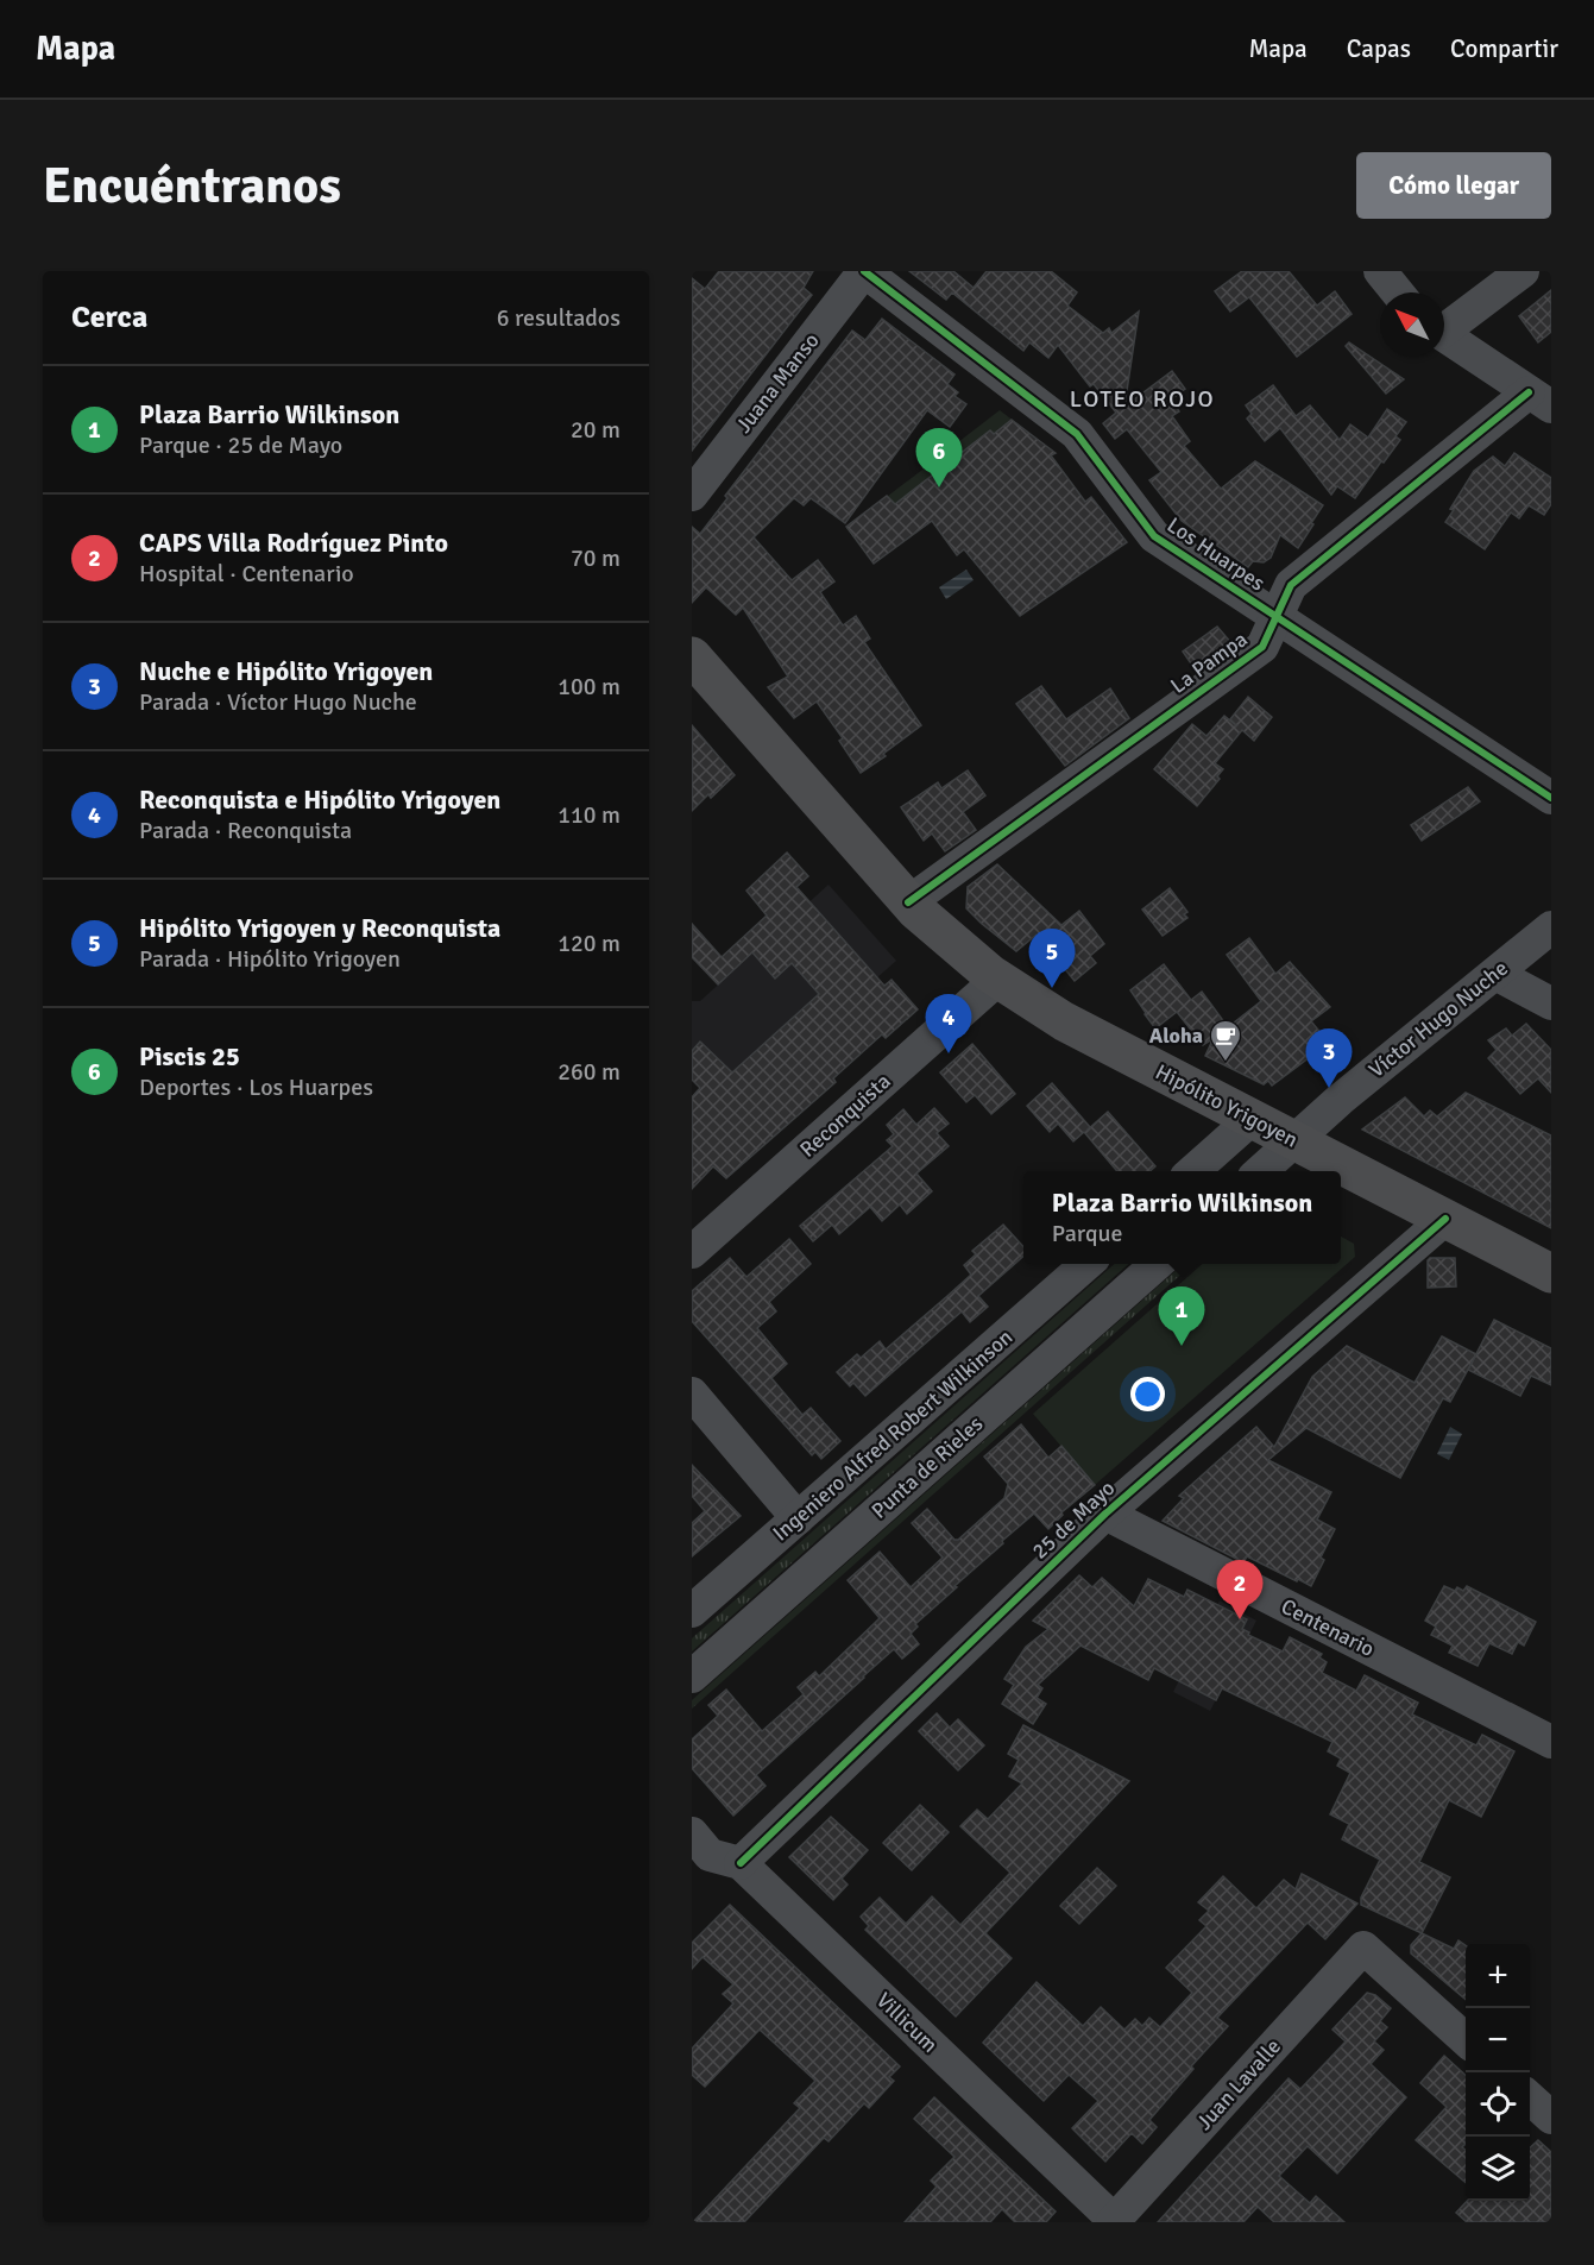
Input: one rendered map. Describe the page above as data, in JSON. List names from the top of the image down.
{
  "streets": {
    "main road": ["Hipólito Yrigoyen"],
    "street": [
      "Juana Manso",
      "Los Huarpes",
      "La Pampa",
      "Víctor Hugo Nuche",
      "Reconquista",
      "Ingeniero Alfred Robert Wilkinson",
      "Punta de Rieles",
      "25 de Mayo",
      "Centenario",
      "Villicum",
      "Juan Lavalle"
    ]
  },
  "crossings": [
    ["Juana Manso", "Los Huarpes"],
    ["Los Huarpes", "La Pampa"],
    ["La Pampa", "Hipólito Yrigoyen"],
    ["Víctor Hugo Nuche", "Hipólito Yrigoyen"],
    ["Hipólito Yrigoyen", "Reconquista"],
    ["Hipólito Yrigoyen", "25 de Mayo"],
    ["25 de Mayo", "Centenario"],
    ["25 de Mayo", "Villicum"],
    ["Villicum", "Juan Lavalle"]
  ],
  "districts": ["LOTEO ROJO"],
  "places": {
    "cafe": ["Aloha"]
  },
  "north": "top left",
  "page": {
    "header": "Mapa",
    "nav": ["Mapa", "Capas", "Compartir"],
    "buttons": "Cómo llegar",
    "title": "Encuéntranos",
    "heading": ["Cerca", "6 resultados"],
    "list": [
      {
        "mark": "1",
        "name": "Plaza Barrio Wilkinson",
        "note": "Parque · 25 de Mayo",
        "value": "20 m"
      },
      {
        "mark": "2",
        "name": "CAPS Villa Rodríguez Pinto",
        "note": "Hospital · Centenario",
        "value": "70 m"
      },
      {
        "mark": "3",
        "name": "Nuche e Hipólito Yrigoyen",
        "note": "Parada · Víctor Hugo Nuche",
        "value": "100 m"
      },
      {
        "mark": "4",
        "name": "Reconquista e Hipólito Yrigoyen",
        "note": "Parada · Reconquista",
        "value": "110 m"
      },
      {
        "mark": "5",
        "name": "Hipólito Yrigoyen y Reconquista",
        "note": "Parada · Hipólito Yrigoyen",
        "value": "120 m"
      },
      {
        "mark": "6",
        "name": "Piscis 25",
        "note": "Deportes · Los Huarpes",
        "value": "260 m"
      }
    ],
    "pins": [
      "6",
      "5",
      "4",
      "3",
      "1",
      "2"
    ],
    "popup": ["Plaza Barrio Wilkinson", "Parque"],
    "map_buttons": ["+", "−"]
  }
}
